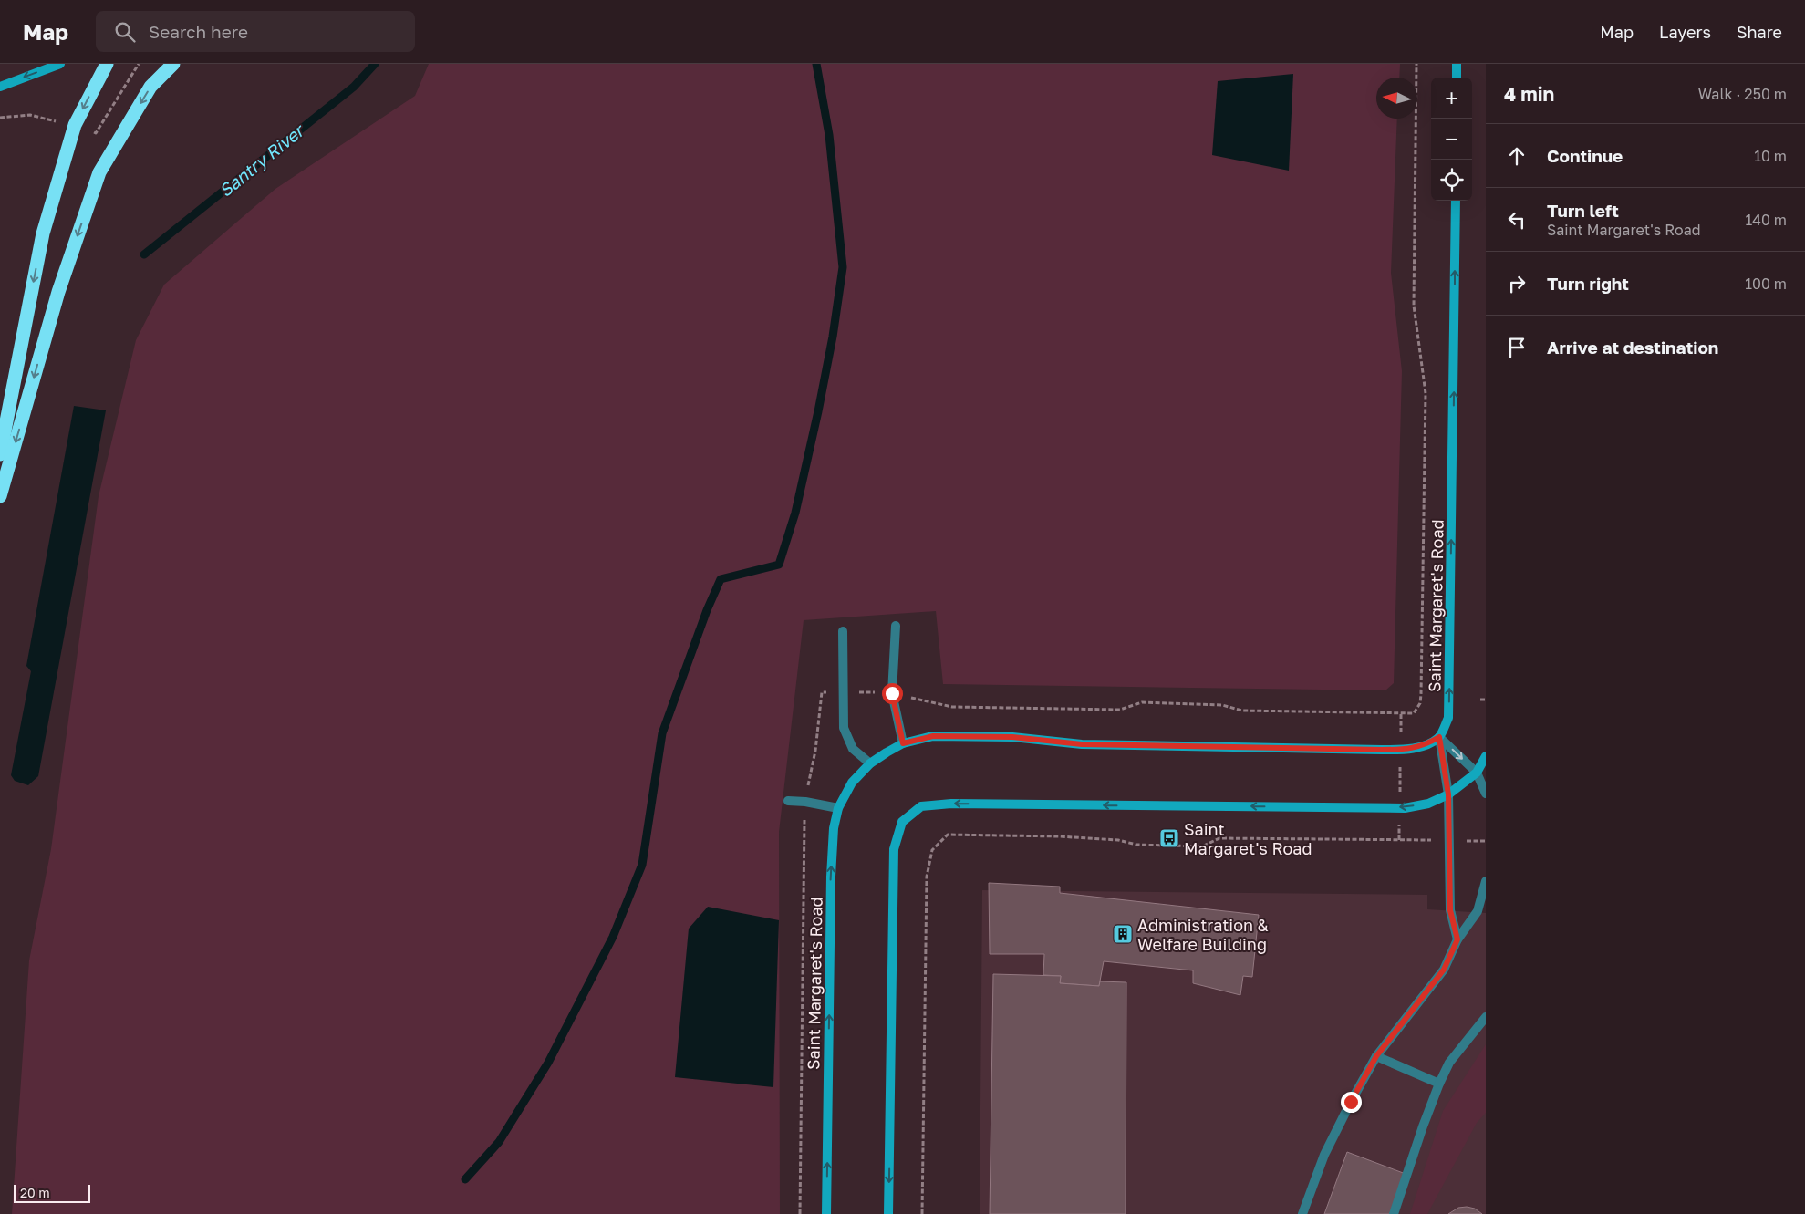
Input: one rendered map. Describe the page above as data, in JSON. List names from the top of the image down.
{
  "streets": {
    "main road": ["Saint Margaret's Road"]
  },
  "one_way": ["Saint Margaret's Road"],
  "water": ["Santry River"],
  "places": {
    "bus stop": ["Saint Margaret's Road"],
    "building": ["Administration & Welfare Building"]
  },
  "scale_bar": "20 m",
  "north": "left",
  "page": {
    "header": "Map",
    "search": "Search here",
    "nav": ["Map", "Layers", "Share"],
    "heading": ["4 min", "Walk · 250 m"],
    "map_buttons": ["+", "−"],
    "list": [
      ["Continue", "10 m"],
      ["Turn left", "Saint Margaret's Road", "140 m"],
      ["Turn right", "100 m"],
      "Arrive at destination"
    ],
    "scale": "20 m"
  }
}
